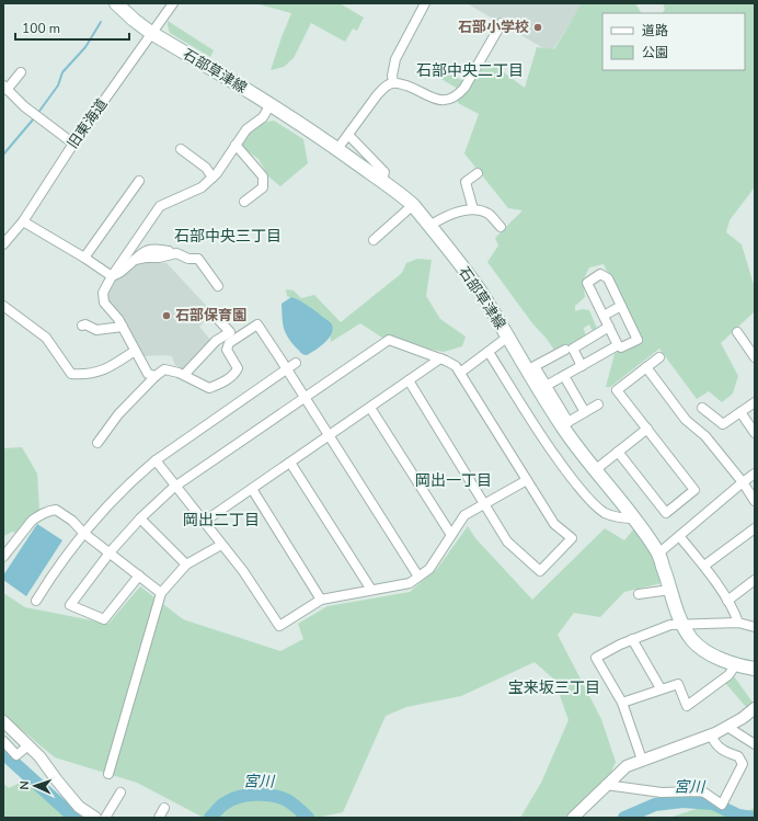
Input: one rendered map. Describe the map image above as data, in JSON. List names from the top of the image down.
{
  "streets": {
    "main road": ["石部草津線"],
    "street": ["旧東海道"]
  },
  "crossings": [
    ["石部草津線", "旧東海道"]
  ],
  "districts": [
    "石部中央二丁目",
    "石部中央三丁目",
    "岡出一丁目",
    "岡出二丁目",
    "宝来坂三丁目"
  ],
  "water": ["宮川"],
  "places": ["石部小学校", "石部保育園"],
  "legend": ["道路", "公園"],
  "scale_bar": "100 m",
  "north": "left"
}
